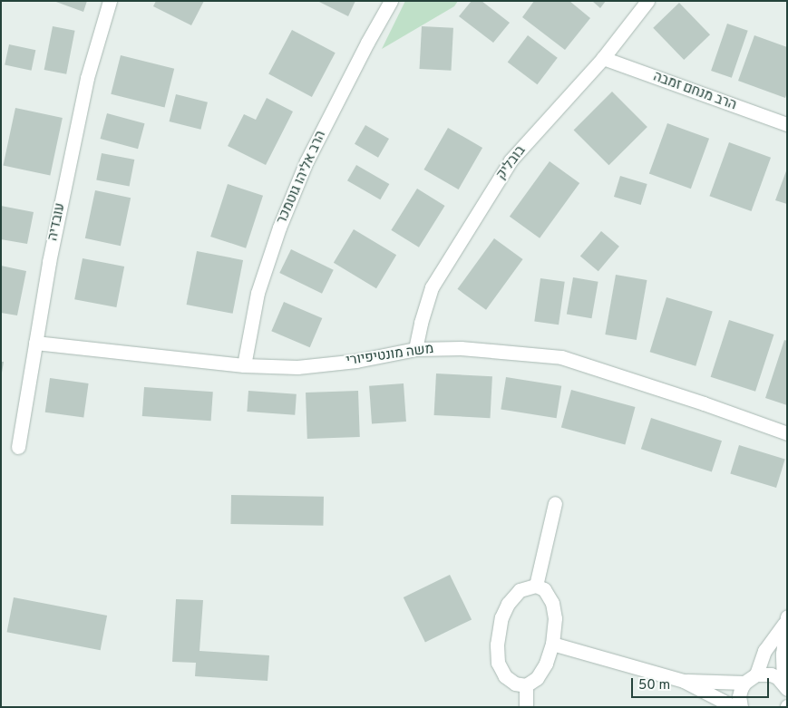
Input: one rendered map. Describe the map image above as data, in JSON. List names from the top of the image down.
{
  "streets": {
    "street": [
      "הרב מנחם זמבה",
      "בובליק",
      "הרב אליהו גוטמכר",
      "עובדיה",
      "משה מונטיפיורי"
    ]
  },
  "crossings": [
    ["הרב מנחם זמבה", "בובליק"],
    ["בובליק", "משה מונטיפיורי"],
    ["הרב אליהו גוטמכר", "משה מונטיפיורי"],
    ["עובדיה", "משה מונטיפיורי"]
  ],
  "scale_bar": "50 m"
}
